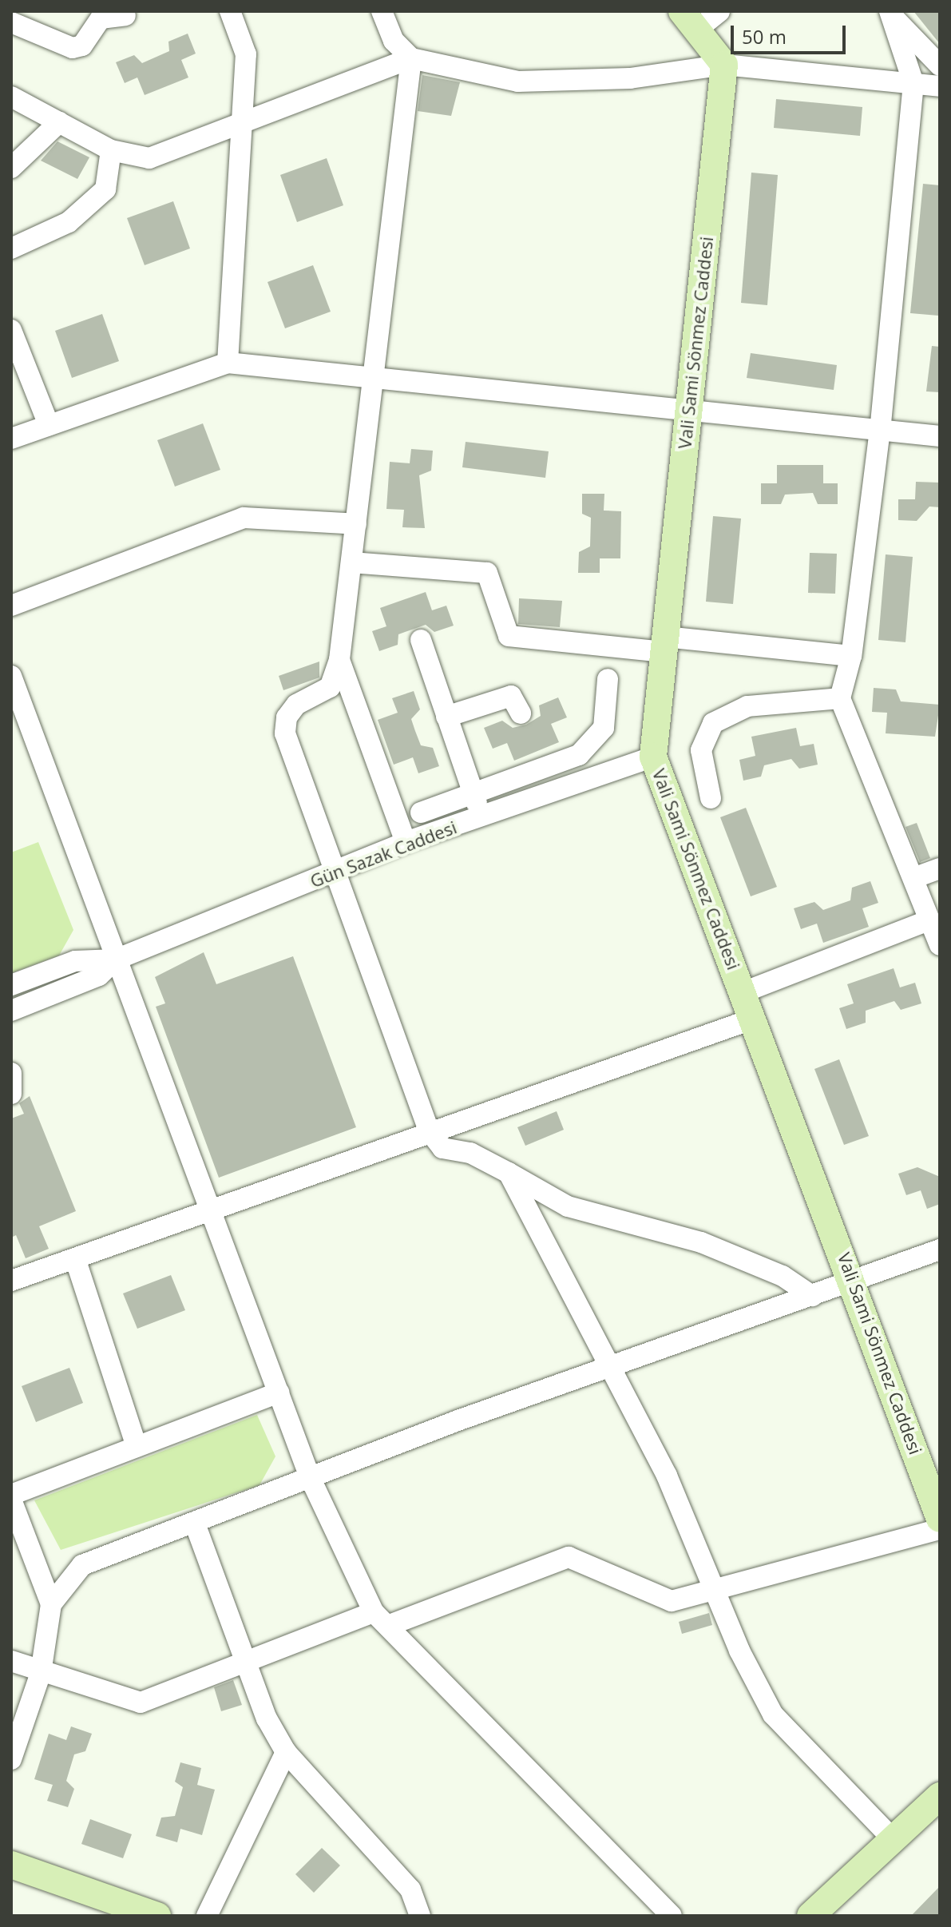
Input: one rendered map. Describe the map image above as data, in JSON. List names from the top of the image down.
{
  "streets": {
    "main road": ["Vali Sami Sönmez Caddesi"],
    "street": ["Gün Sazak Caddesi"]
  },
  "crossings": [
    ["Vali Sami Sönmez Caddesi", "Gün Sazak Caddesi"]
  ],
  "scale_bar": "50 m"
}
